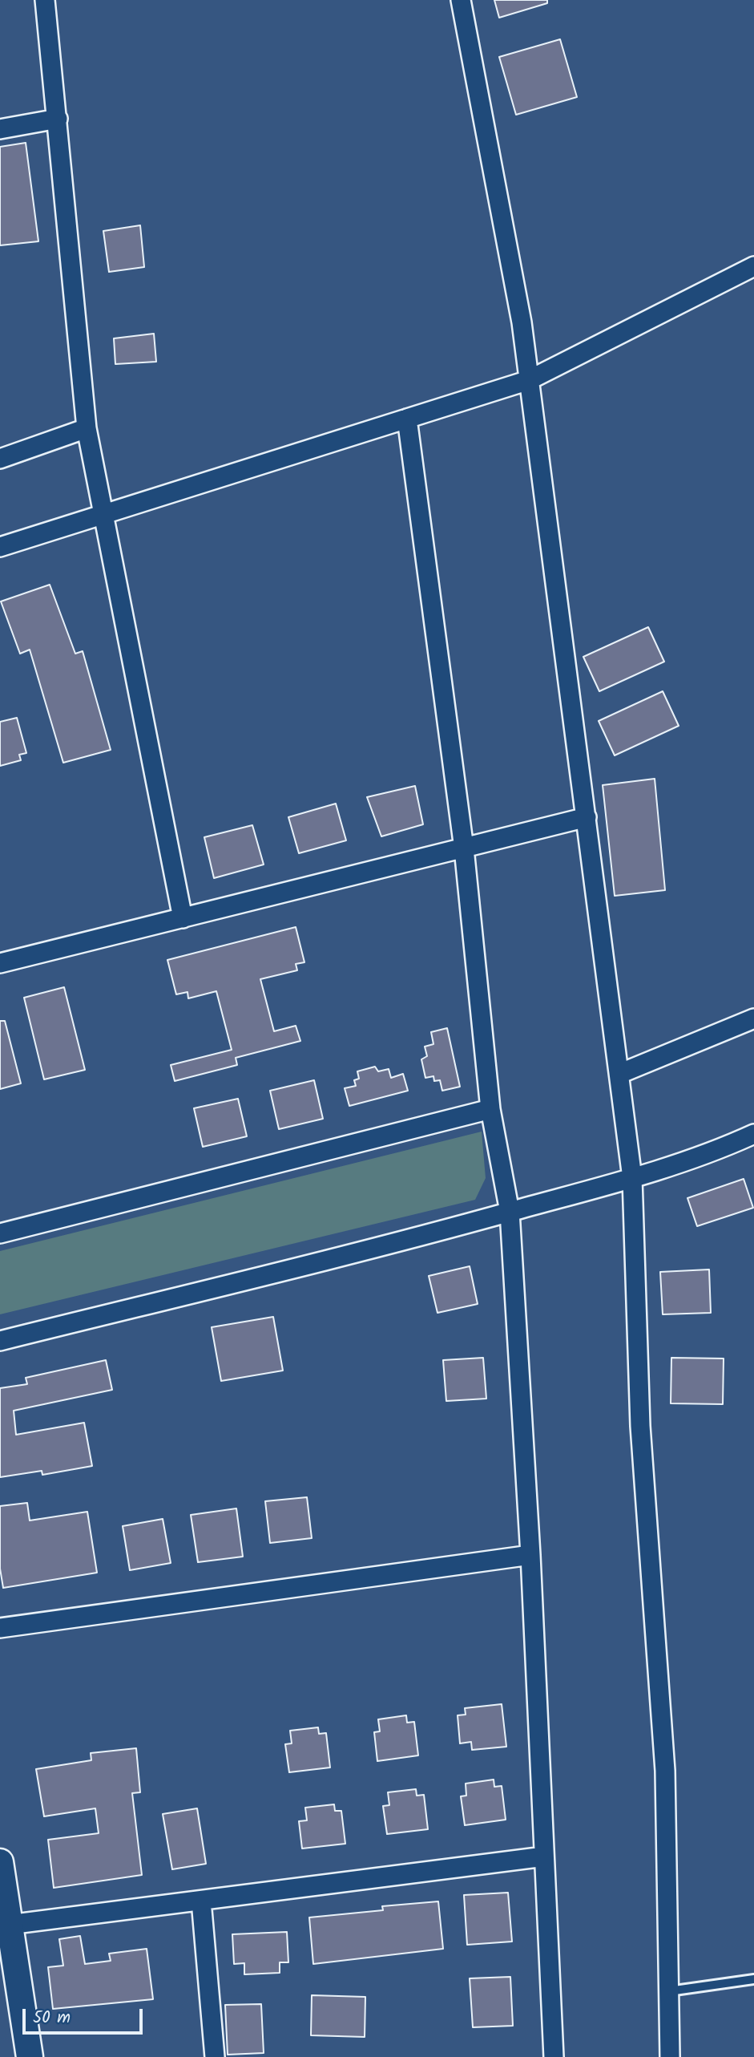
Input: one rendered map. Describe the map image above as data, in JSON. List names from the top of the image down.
{
  "scale_bar": "50 m"
}
